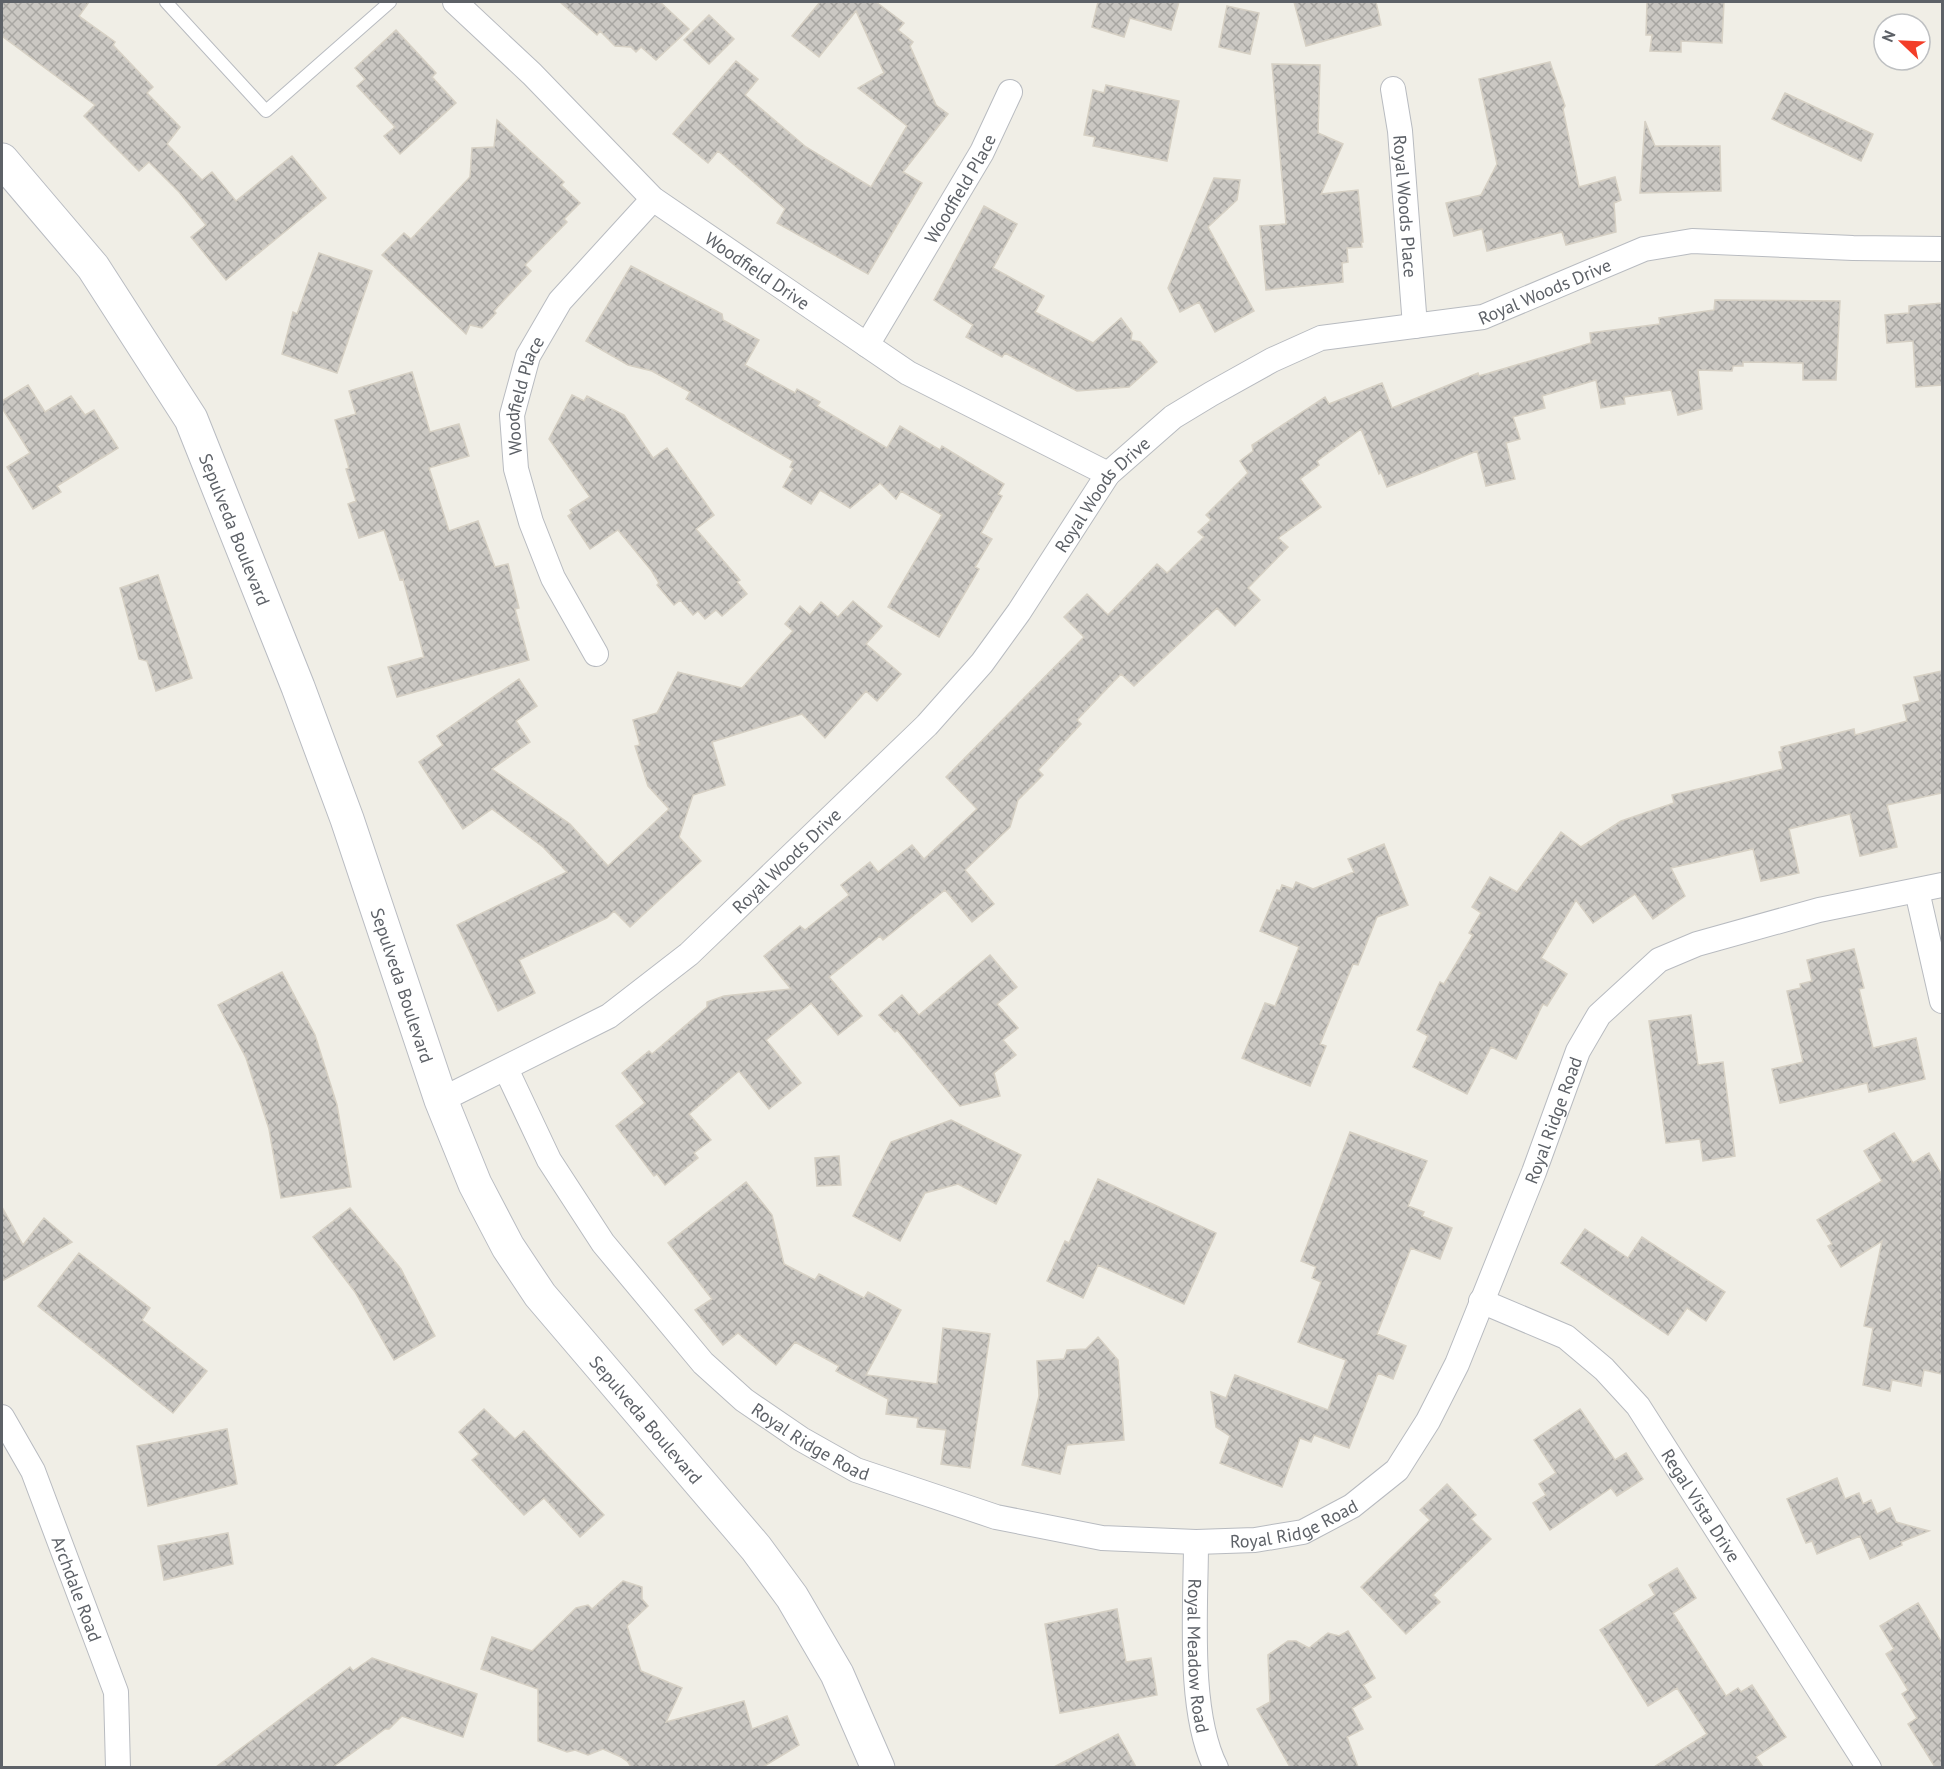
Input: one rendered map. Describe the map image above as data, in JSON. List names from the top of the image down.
{
  "streets": {
    "main road": ["Sepulveda Boulevard"],
    "street": [
      "Woodfield Place",
      "Royal Woods Place",
      "Woodfield Drive",
      "Royal Woods Drive",
      "Royal Ridge Road",
      "Regal Vista Drive",
      "Archdale Road",
      "Royal Meadow Road"
    ]
  },
  "crossings": [
    ["Woodfield Place", "Woodfield Drive"],
    ["Royal Woods Place", "Royal Woods Drive"],
    ["Woodfield Drive", "Royal Woods Drive"],
    ["Royal Woods Drive", "Sepulveda Boulevard"],
    ["Royal Woods Drive", "Royal Ridge Road"],
    ["Royal Ridge Road", "Regal Vista Drive"],
    ["Royal Ridge Road", "Royal Meadow Road"]
  ],
  "north": "top left"
}
